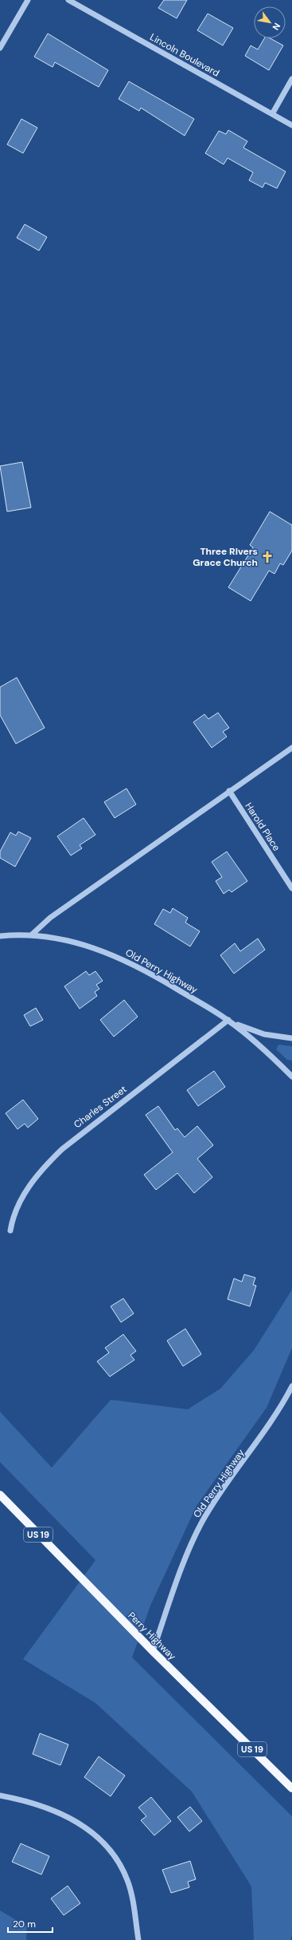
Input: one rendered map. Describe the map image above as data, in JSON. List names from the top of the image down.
{
  "streets": {
    "main road": ["US 19", "Perry Highway"],
    "street": [
      "Lincoln Boulevard",
      "Harold Place",
      "Old Perry Highway",
      "Charles Street"
    ]
  },
  "crossings": [
    ["Old Perry Highway", "Charles Street"],
    ["Old Perry Highway", "Perry Highway"]
  ],
  "places": {
    "church": ["Three Rivers Grace Church"]
  },
  "scale_bar": "20 m",
  "north": "bottom right"
}
